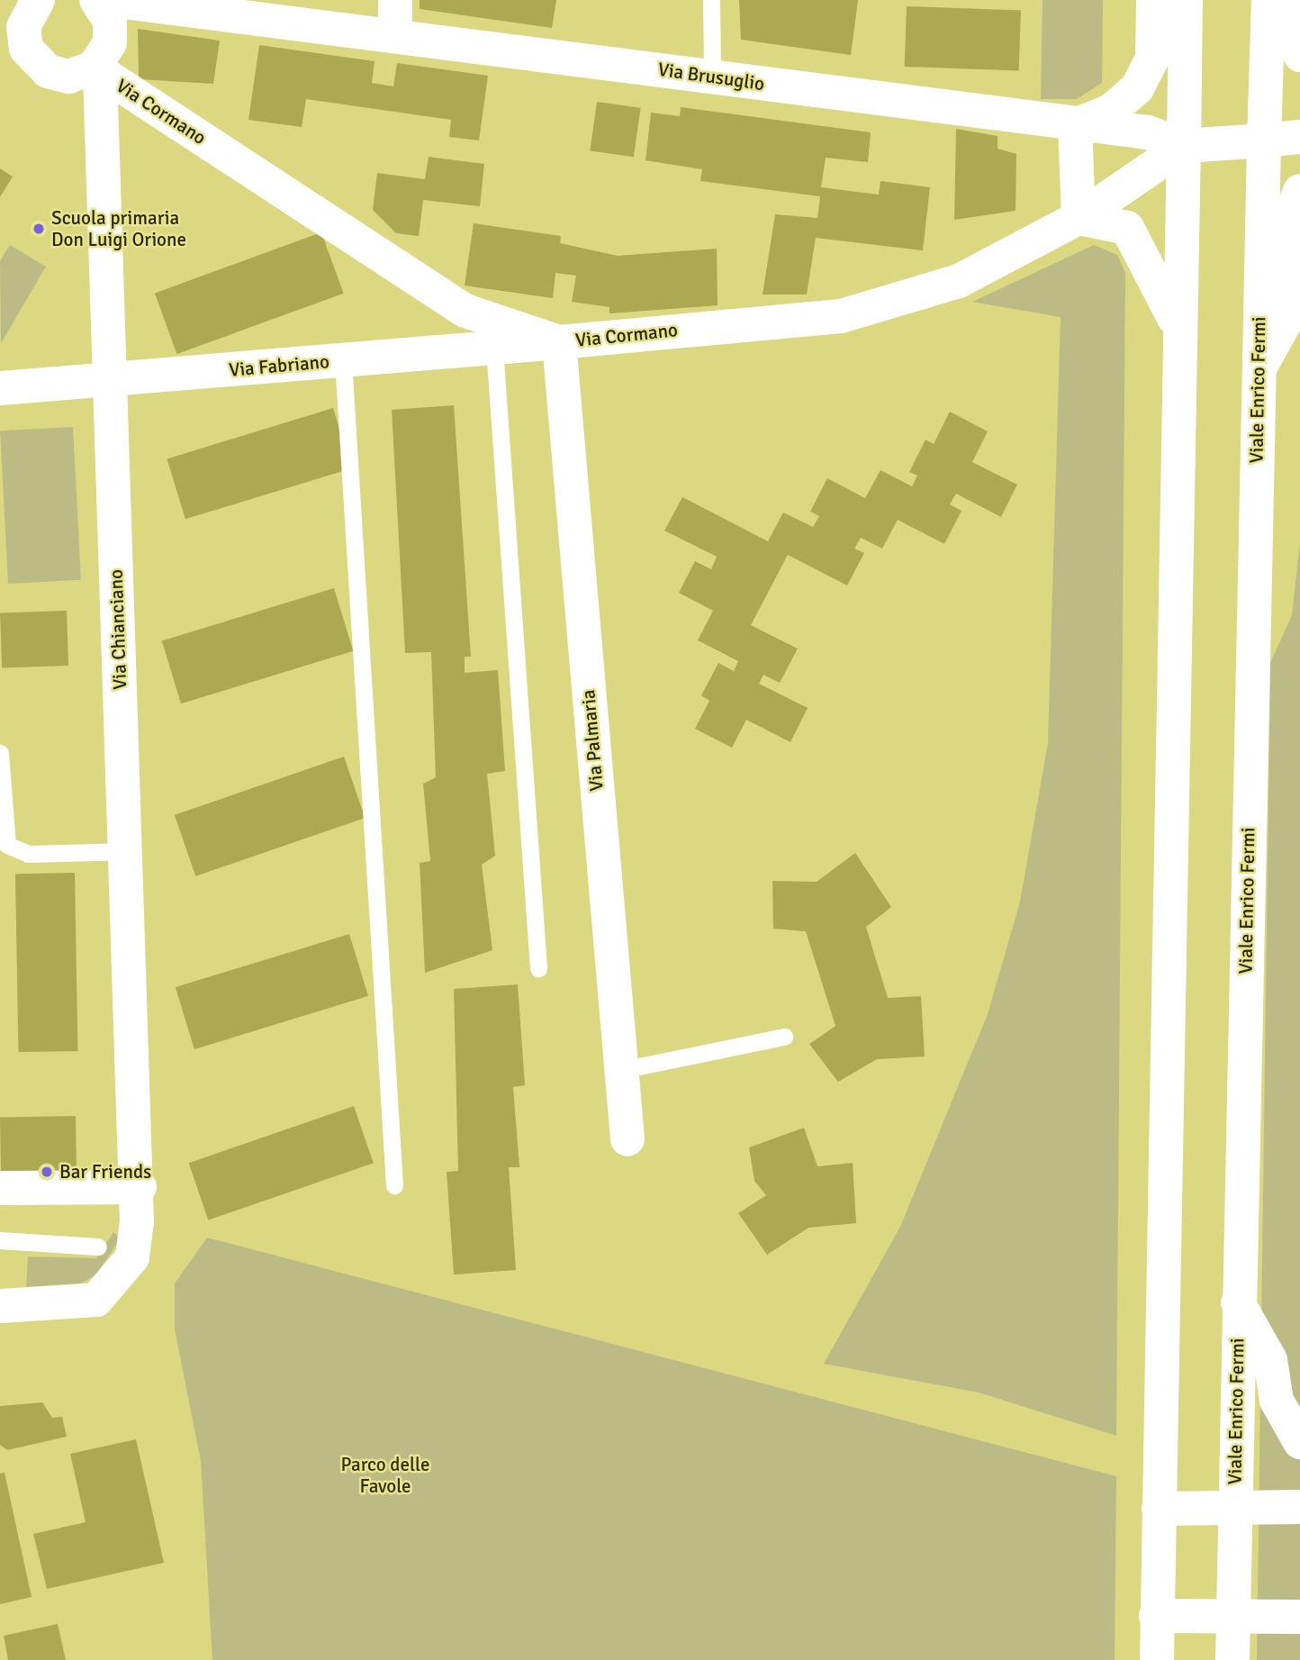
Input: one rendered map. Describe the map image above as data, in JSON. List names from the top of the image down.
{
  "streets": {
    "main road": [
      "Via Brusuglio",
      "Via Cormano",
      "Via Fabriano",
      "Viale Enrico Fermi",
      "Via Chianciano",
      "Via Palmaria"
    ]
  },
  "crossings": [
    ["Via Cormano", "Via Fabriano"],
    ["Via Cormano", "Via Chianciano"],
    ["Via Cormano", "Via Palmaria"],
    ["Via Fabriano", "Via Chianciano"],
    ["Via Fabriano", "Via Palmaria"]
  ],
  "parks": ["Parco delle Favole"],
  "places": ["Scuola primaria Don Luigi Orione", "Bar Friends"]
}
